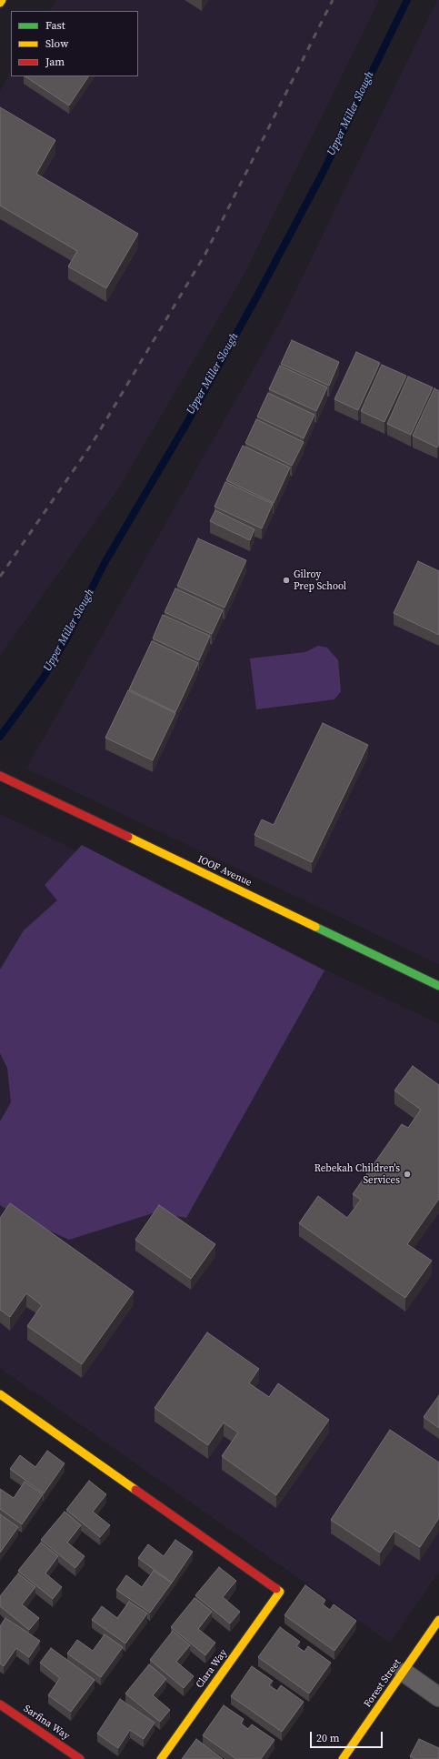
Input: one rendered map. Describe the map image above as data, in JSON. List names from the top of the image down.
{
  "streets": {
    "street": [
      "IOOF Avenue",
      "Clara Way",
      "Forest Street",
      "Sarfina Way"
    ]
  },
  "water": ["Upper Miller Slough"],
  "places": ["Gilroy Prep School", "Rebekah Children's Services"],
  "legend": ["Fast", "Slow", "Jam"],
  "scale_bar": "20 m"
}
